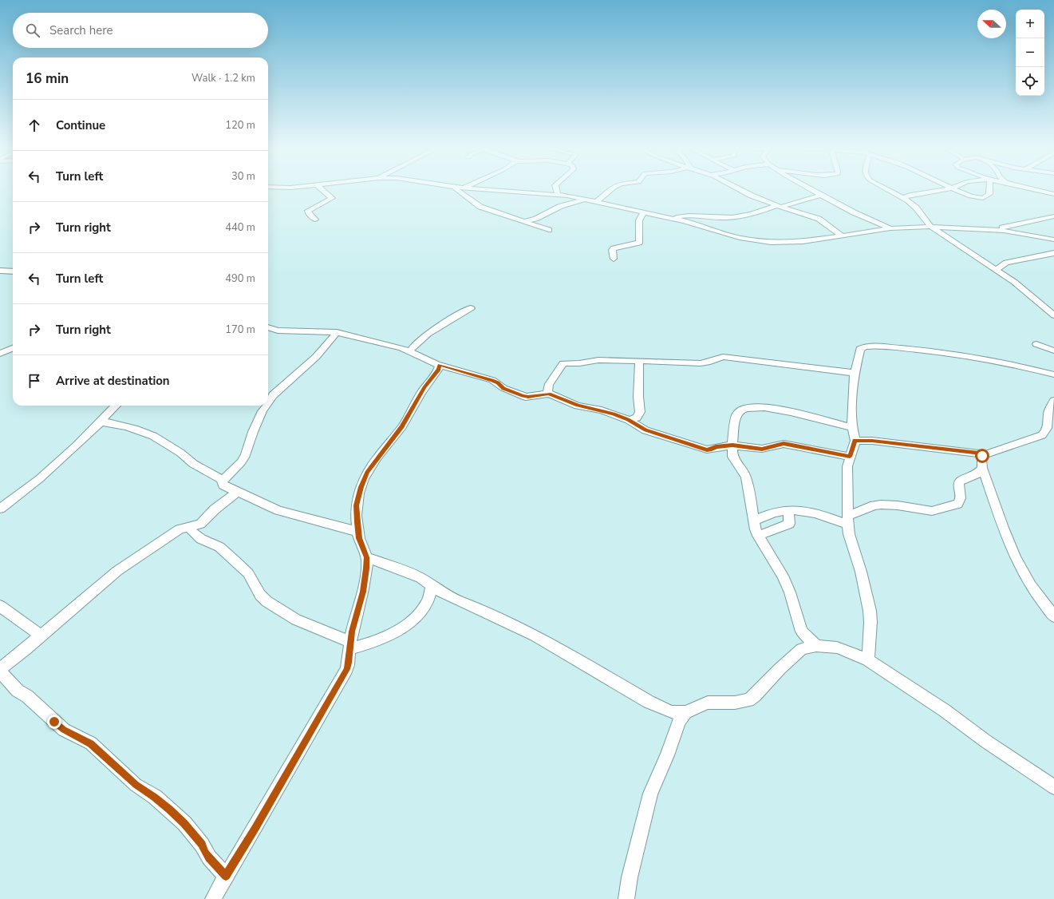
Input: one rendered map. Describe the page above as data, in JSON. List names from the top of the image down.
{
  "north": "left",
  "page": {
    "map_buttons": ["+", "−"],
    "search": "Search here",
    "heading": ["16 min", "Walk · 1.2 km"],
    "list": [
      ["Continue", "120 m"],
      ["Turn left", "30 m"],
      ["Turn right", "440 m"],
      ["Turn left", "490 m"],
      ["Turn right", "170 m"],
      "Arrive at destination"
    ]
  }
}
